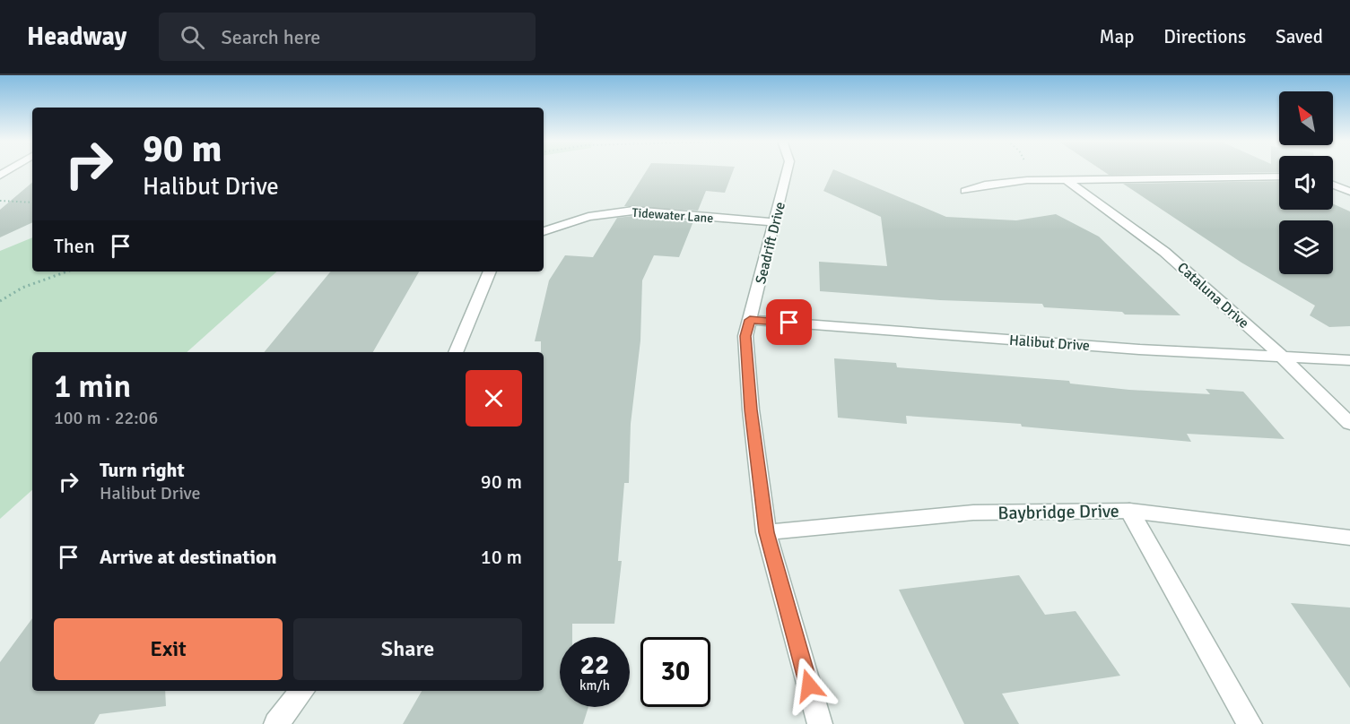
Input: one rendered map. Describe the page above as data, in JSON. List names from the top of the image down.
{
  "streets": {
    "street": [
      "Tidewater Lane",
      "Seadrift Drive",
      "Cataluna Drive",
      "Halibut Drive",
      "Baybridge Drive"
    ]
  },
  "crossings": [
    ["Tidewater Lane", "Seadrift Drive"],
    ["Seadrift Drive", "Halibut Drive"],
    ["Seadrift Drive", "Baybridge Drive"],
    ["Cataluna Drive", "Halibut Drive"]
  ],
  "north": "top left",
  "page": {
    "header": "Headway",
    "search": "Search here",
    "nav": ["Map", "Directions", "Saved"],
    "turn": ["90 m", "Halibut Drive"],
    "then": "Then",
    "heading": ["1 min", "100 m · 22:06"],
    "list": [
      {
        "name": "Turn right",
        "note": "Halibut Drive",
        "value": "90 m"
      },
      {
        "name": "Arrive at destination",
        "value": "10 m"
      }
    ],
    "buttons": ["Exit", "Share"],
    "speed": "22 km/h",
    "limit": "30"
  }
}
